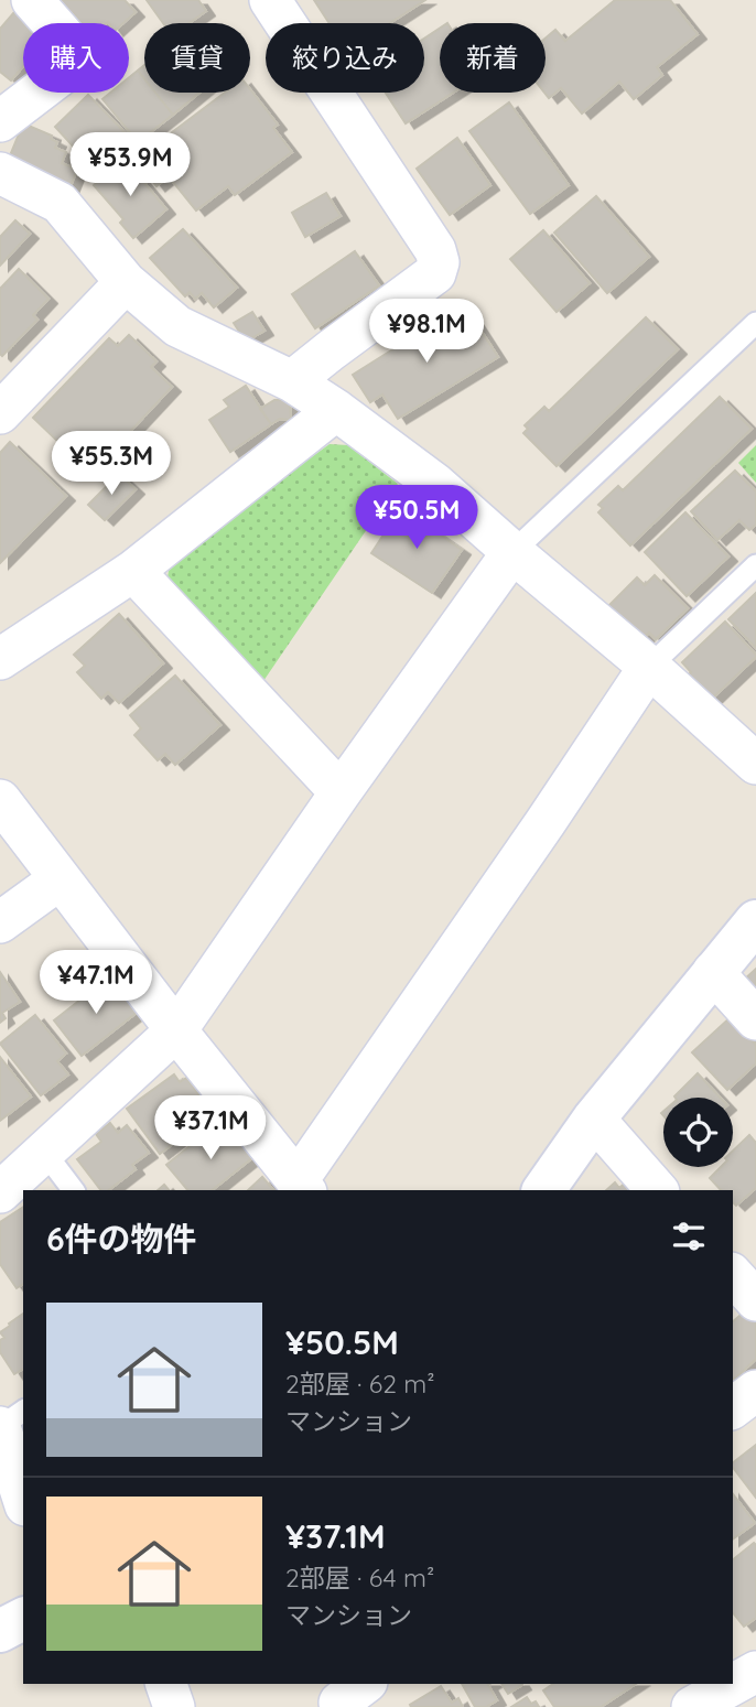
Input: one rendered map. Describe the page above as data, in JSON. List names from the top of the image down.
{
  "page": {
    "chip": [
      "購入",
      "賃貸",
      "絞り込み",
      "新着"
    ],
    "price": [
      "¥53.9M",
      "¥98.1M",
      "¥55.3M",
      "¥50.5M",
      "¥47.1M",
      "¥37.1M"
    ],
    "heading": "6件の物件",
    "list": [
      {
        "name": "¥50.5M",
        "note": "2部屋 · 62 m² · マンション"
      },
      {
        "name": "¥37.1M",
        "note": "2部屋 · 64 m² · マンション"
      }
    ]
  }
}
